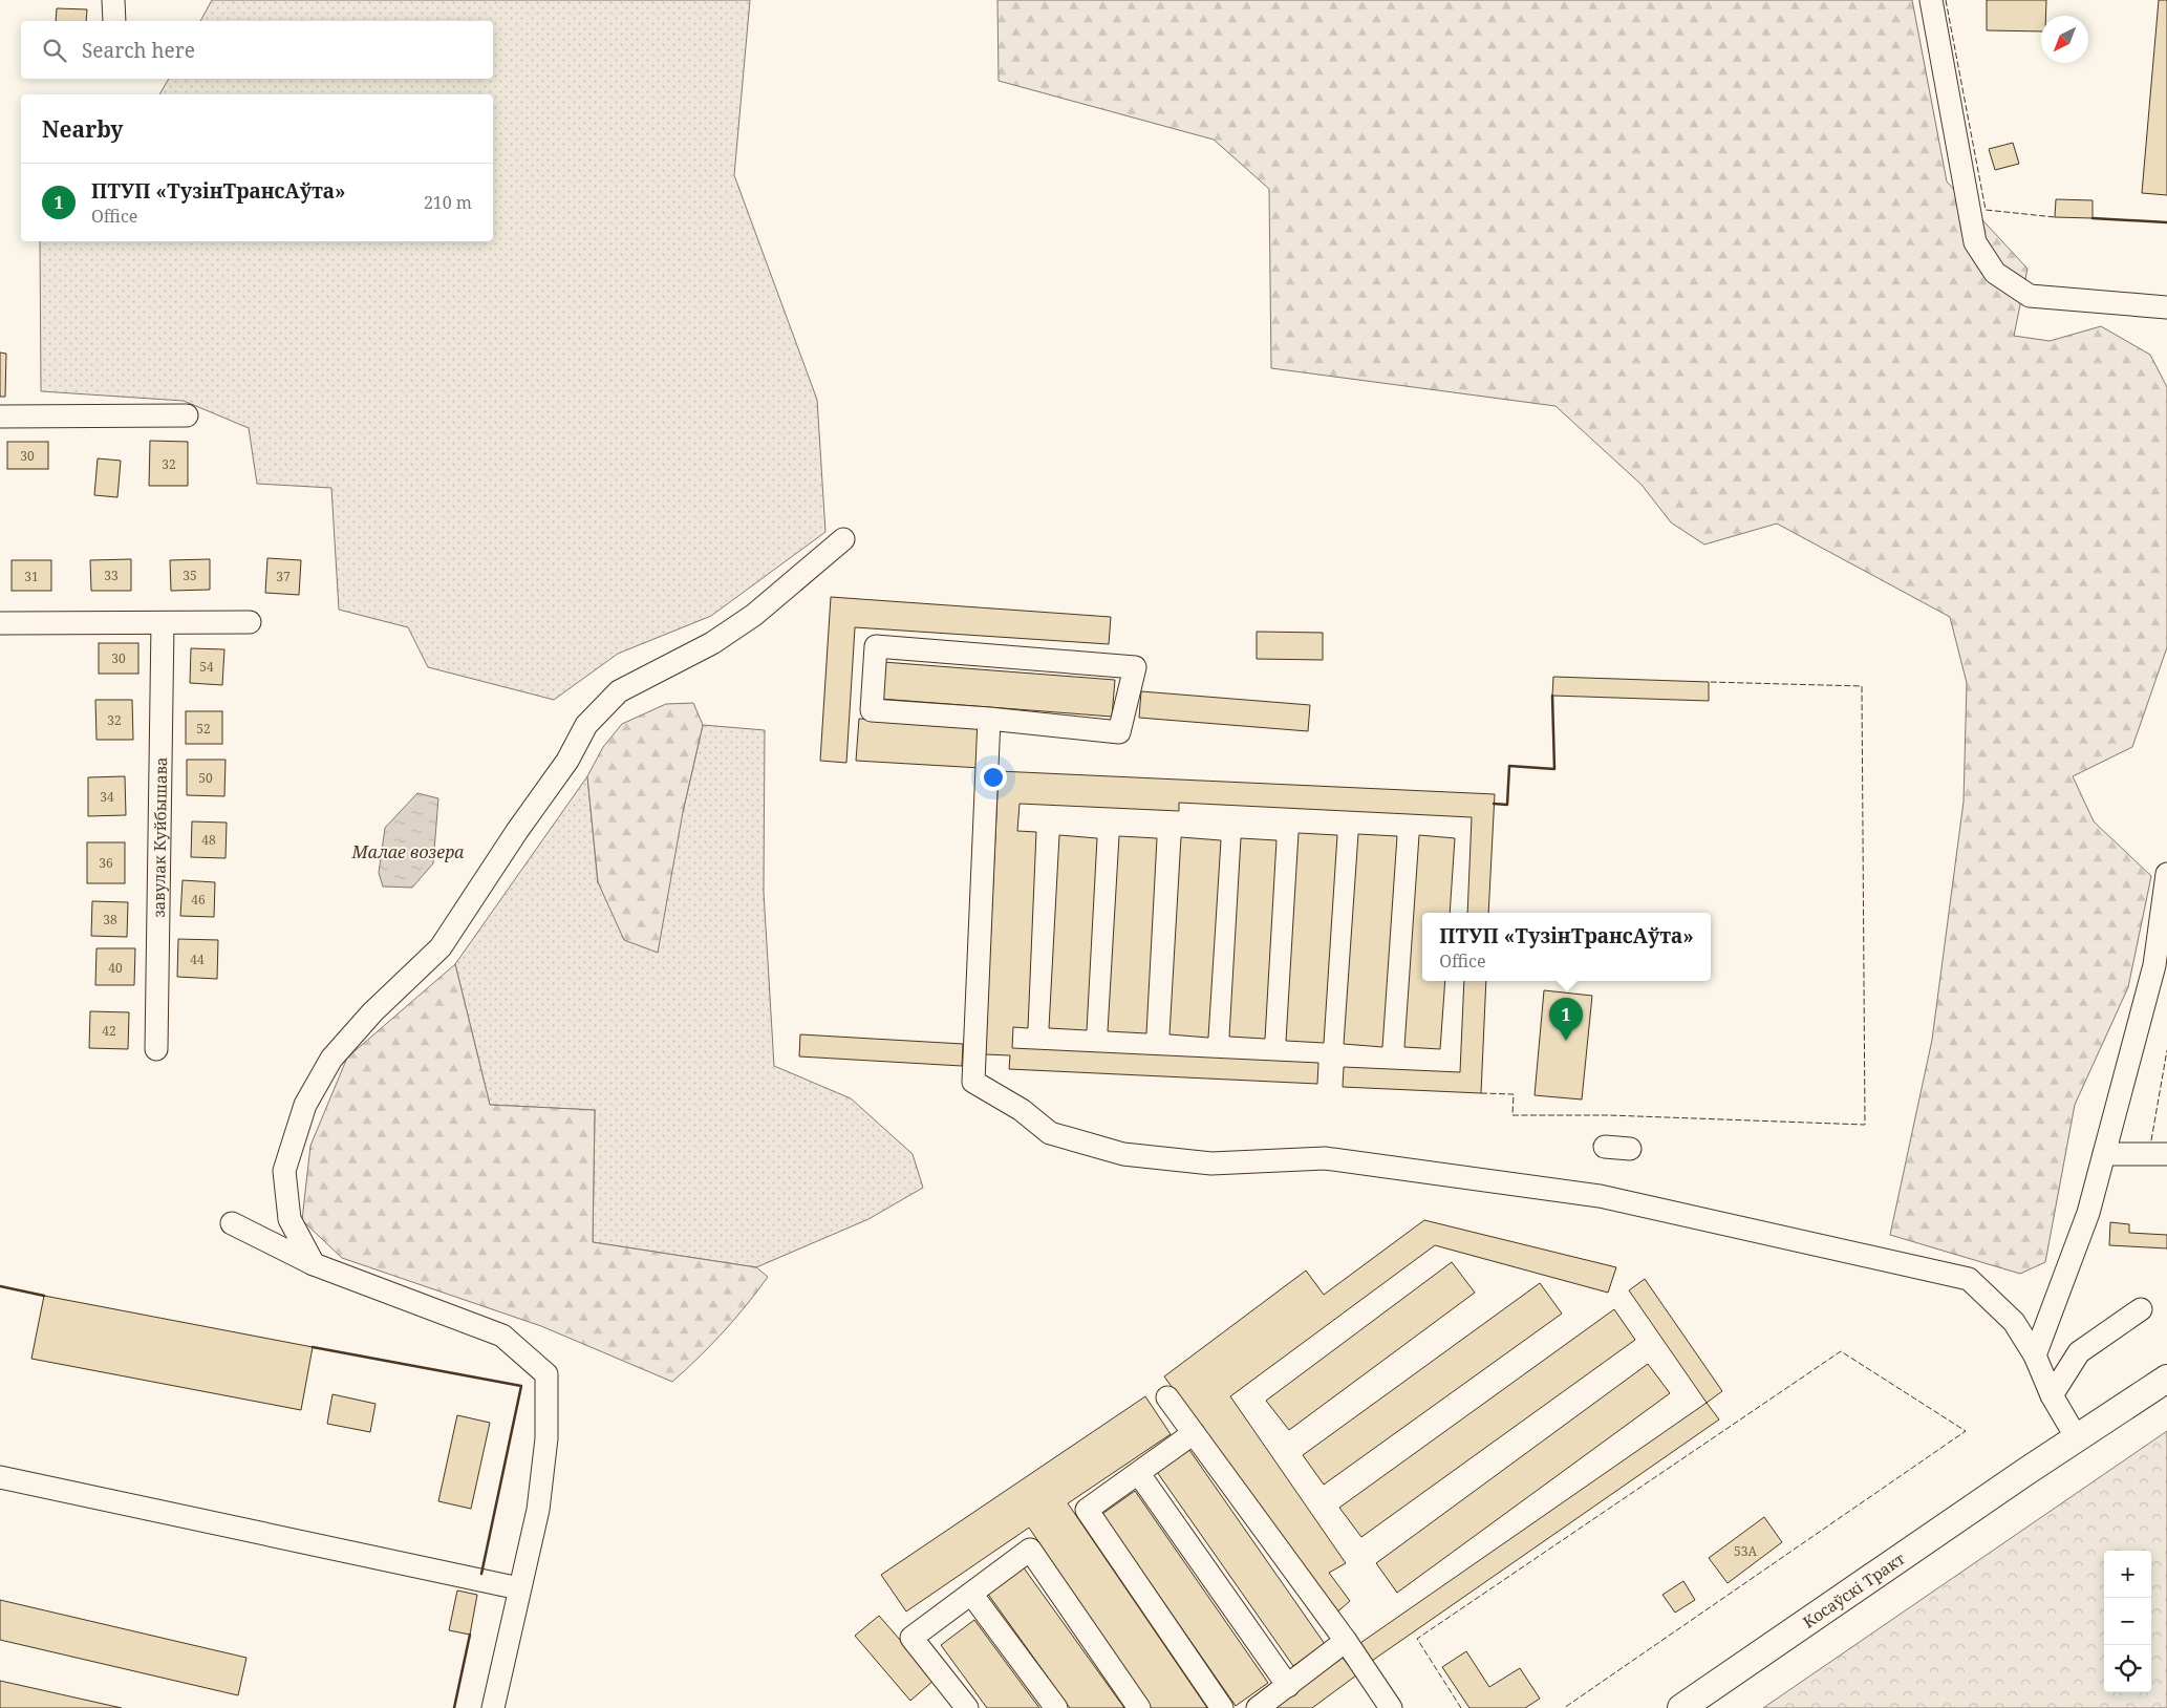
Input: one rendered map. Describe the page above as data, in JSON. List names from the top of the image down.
{
  "streets": {
    "main road": ["Косаўскі Тракт"],
    "street": ["завулак Куйбышава"]
  },
  "water": ["Малае возера"],
  "house_numbers": [
    "30",
    "32",
    "33",
    "35",
    "31",
    "37",
    "30",
    "54",
    "32",
    "52",
    "50",
    "34",
    "48",
    "36",
    "46",
    "38",
    "44",
    "40",
    "42",
    "53А"
  ],
  "north": "bottom left",
  "page": {
    "search": "Search here",
    "heading": "Nearby",
    "list": [
      {
        "mark": "1",
        "name": "ПТУП «ТузінТрансАўта»",
        "note": "Office",
        "value": "210 m"
      }
    ],
    "popup": ["ПТУП «ТузінТрансАўта»", "Office"],
    "pins": "1",
    "map_buttons": ["+", "−"]
  }
}
